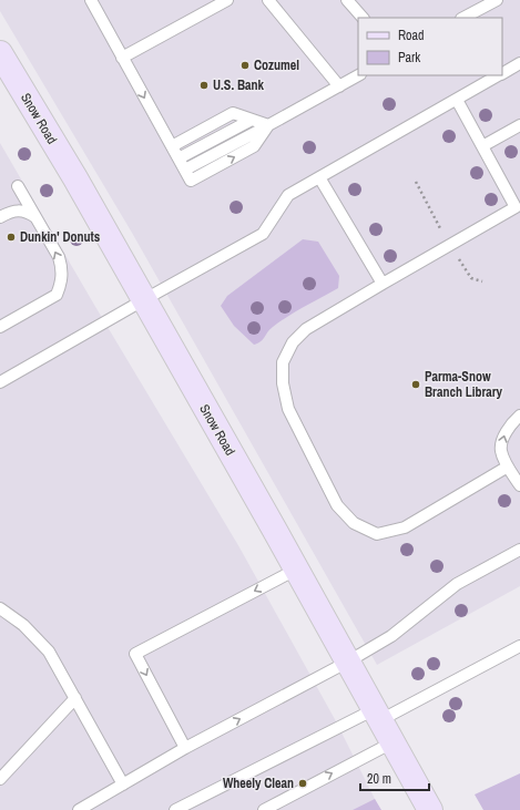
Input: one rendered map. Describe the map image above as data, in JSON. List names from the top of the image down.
{
  "streets": {
    "main road": ["Snow Road"]
  },
  "places": [
    "Cozumel",
    "U.S. Bank",
    "Dunkin' Donuts",
    "Parma-Snow Branch Library",
    "Wheely Clean"
  ],
  "legend": ["Road", "Park"],
  "scale_bar": "20 m"
}
